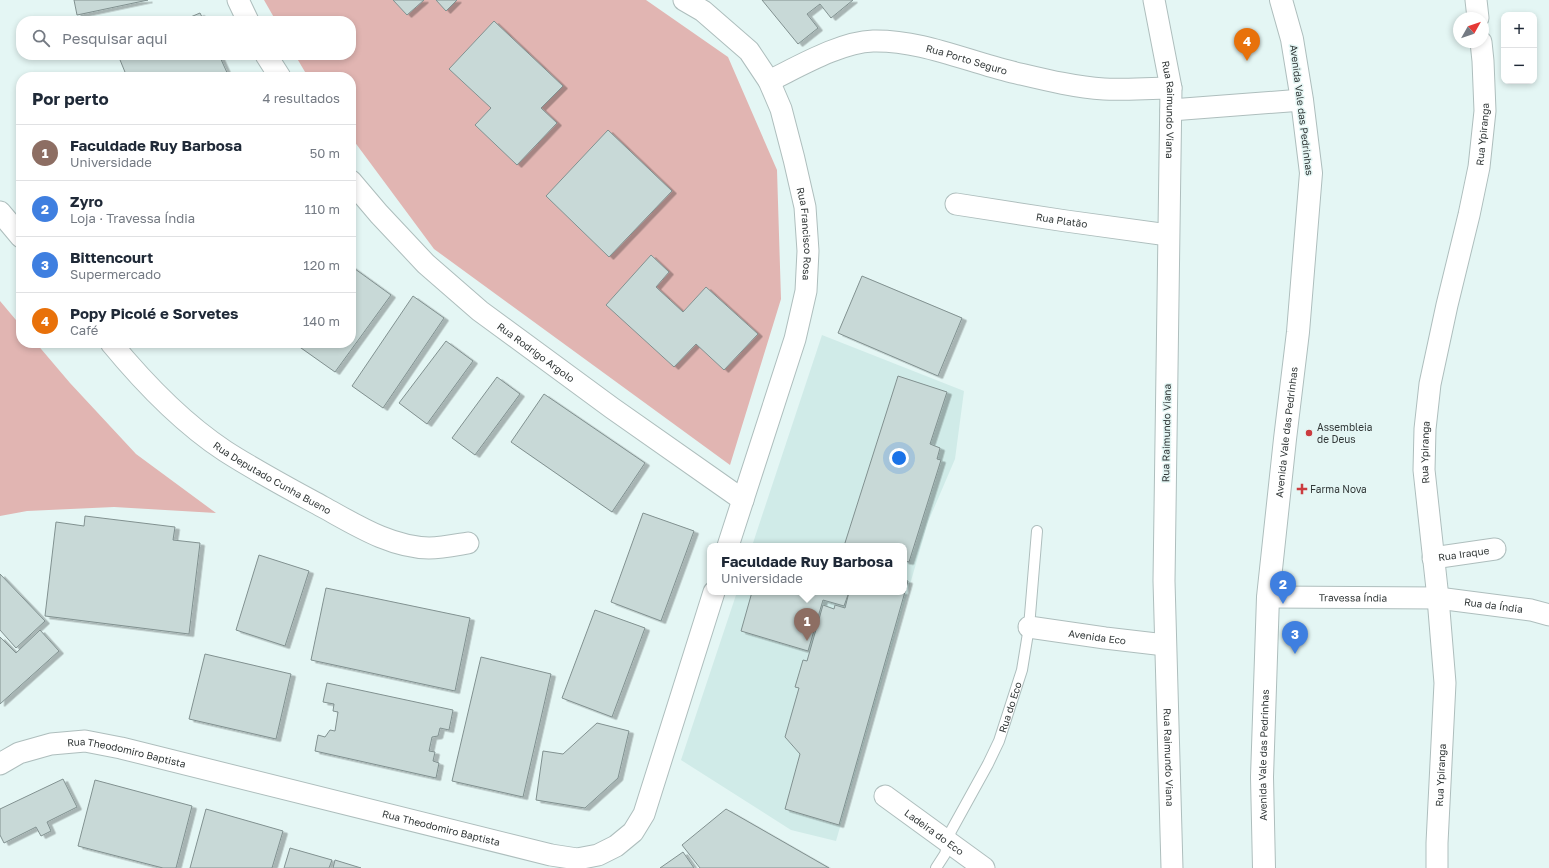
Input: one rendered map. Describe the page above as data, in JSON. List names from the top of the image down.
{
  "streets": {
    "street": [
      "Rua Porto Seguro",
      "Rua Raimundo Viana",
      "Avenida Vale das Pedrinhas",
      "Rua Ypiranga",
      "Rua Platão",
      "Rua Francisco Rosa",
      "Rua Rodrigo Argolo",
      "Rua Deputado Cunha Bueno",
      "Rua Iraque",
      "Travessa Índia",
      "Rua da Índia",
      "Avenida Eco",
      "Rua Theodomiro Baptista",
      "Ladeira do Eco"
    ],
    "lane": ["Rua do Eco"]
  },
  "crossings": [
    ["Rua Porto Seguro", "Rua Raimundo Viana"],
    ["Rua Porto Seguro", "Rua Francisco Rosa"],
    ["Rua Raimundo Viana", "Rua Platão"],
    ["Rua Raimundo Viana", "Avenida Eco"],
    ["Avenida Vale das Pedrinhas", "Travessa Índia"],
    ["Rua Ypiranga", "Rua Iraque"],
    ["Rua Ypiranga", "Travessa Índia"],
    ["Rua Ypiranga", "Rua da Índia"],
    ["Rua Francisco Rosa", "Rua Rodrigo Argolo"],
    ["Travessa Índia", "Rua da Índia"],
    ["Avenida Eco", "Rua do Eco"],
    ["Rua do Eco", "Ladeira do Eco"]
  ],
  "places": {
    "other": ["Assembleia de Deus"],
    "health": ["Farma Nova"]
  },
  "north": "top right",
  "page": {
    "map_buttons": ["+", "−"],
    "search": "Pesquisar aqui",
    "pins": [
      "4",
      "2",
      "1",
      "3"
    ],
    "heading": ["Por perto", "4 resultados"],
    "list": [
      {
        "mark": "1",
        "name": "Faculdade Ruy Barbosa",
        "note": "Universidade",
        "value": "50 m"
      },
      {
        "mark": "2",
        "name": "Zyro",
        "note": "Loja · Travessa Índia",
        "value": "110 m"
      },
      {
        "mark": "3",
        "name": "Bittencourt",
        "note": "Supermercado",
        "value": "120 m"
      },
      {
        "mark": "4",
        "name": "Popy Picolé e Sorvetes",
        "note": "Café",
        "value": "140 m"
      }
    ],
    "popup": ["Faculdade Ruy Barbosa", "Universidade"]
  }
}
